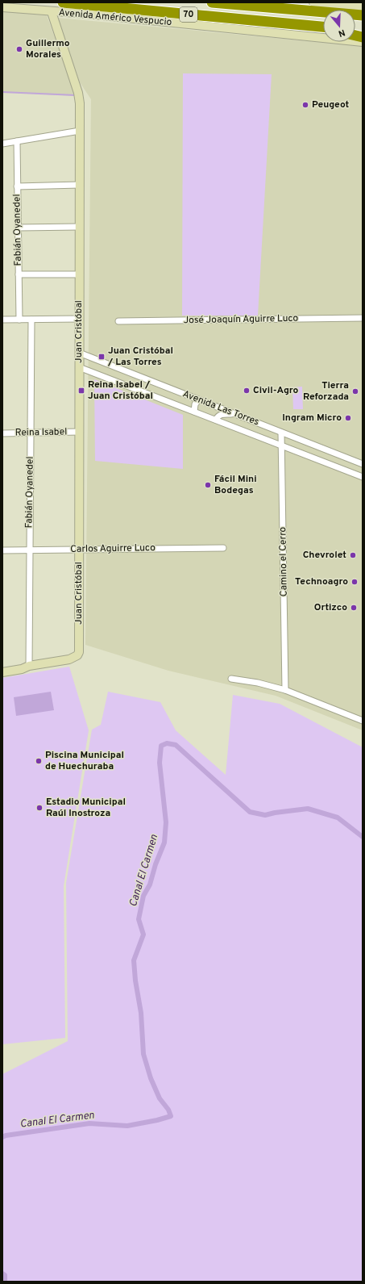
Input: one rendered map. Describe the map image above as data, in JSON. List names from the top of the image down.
{
  "streets": {
    "highway": ["70"],
    "street": [
      "Avenida Américo Vespucio",
      "Fabián Oyanedel",
      "José Joaquín Aguirre Luco",
      "Juan Cristóbal",
      "Avenida Las Torres",
      "Reina Isabel",
      "Carlos Aguirre Luco",
      "Camino el Cerro"
    ]
  },
  "crossings": [
    ["Avenida Américo Vespucio", "Juan Cristóbal"],
    ["Fabián Oyanedel", "Juan Cristóbal"],
    ["Fabián Oyanedel", "Reina Isabel"],
    ["Fabián Oyanedel", "Carlos Aguirre Luco"],
    ["Juan Cristóbal", "Avenida Las Torres"],
    ["Juan Cristóbal", "Reina Isabel"],
    ["Juan Cristóbal", "Carlos Aguirre Luco"],
    ["Avenida Las Torres", "Camino el Cerro"]
  ],
  "water": ["Canal El Carmen"],
  "places": {
    "other": [
      "Guillermo Morales",
      "Peugeot",
      "Civil-Agro",
      "Tierra Reforzada",
      "Ingram Micro",
      "Fácil Mini Bodegas",
      "Chevrolet",
      "Technoagro",
      "Ortizco",
      "Piscina Municipal de Huechuraba",
      "Estadio Municipal Raúl Inostroza"
    ],
    "transit": ["Juan Cristóbal / Las Torres", "Reina Isabel / Juan Cristóbal"]
  },
  "north": "bottom"
}
